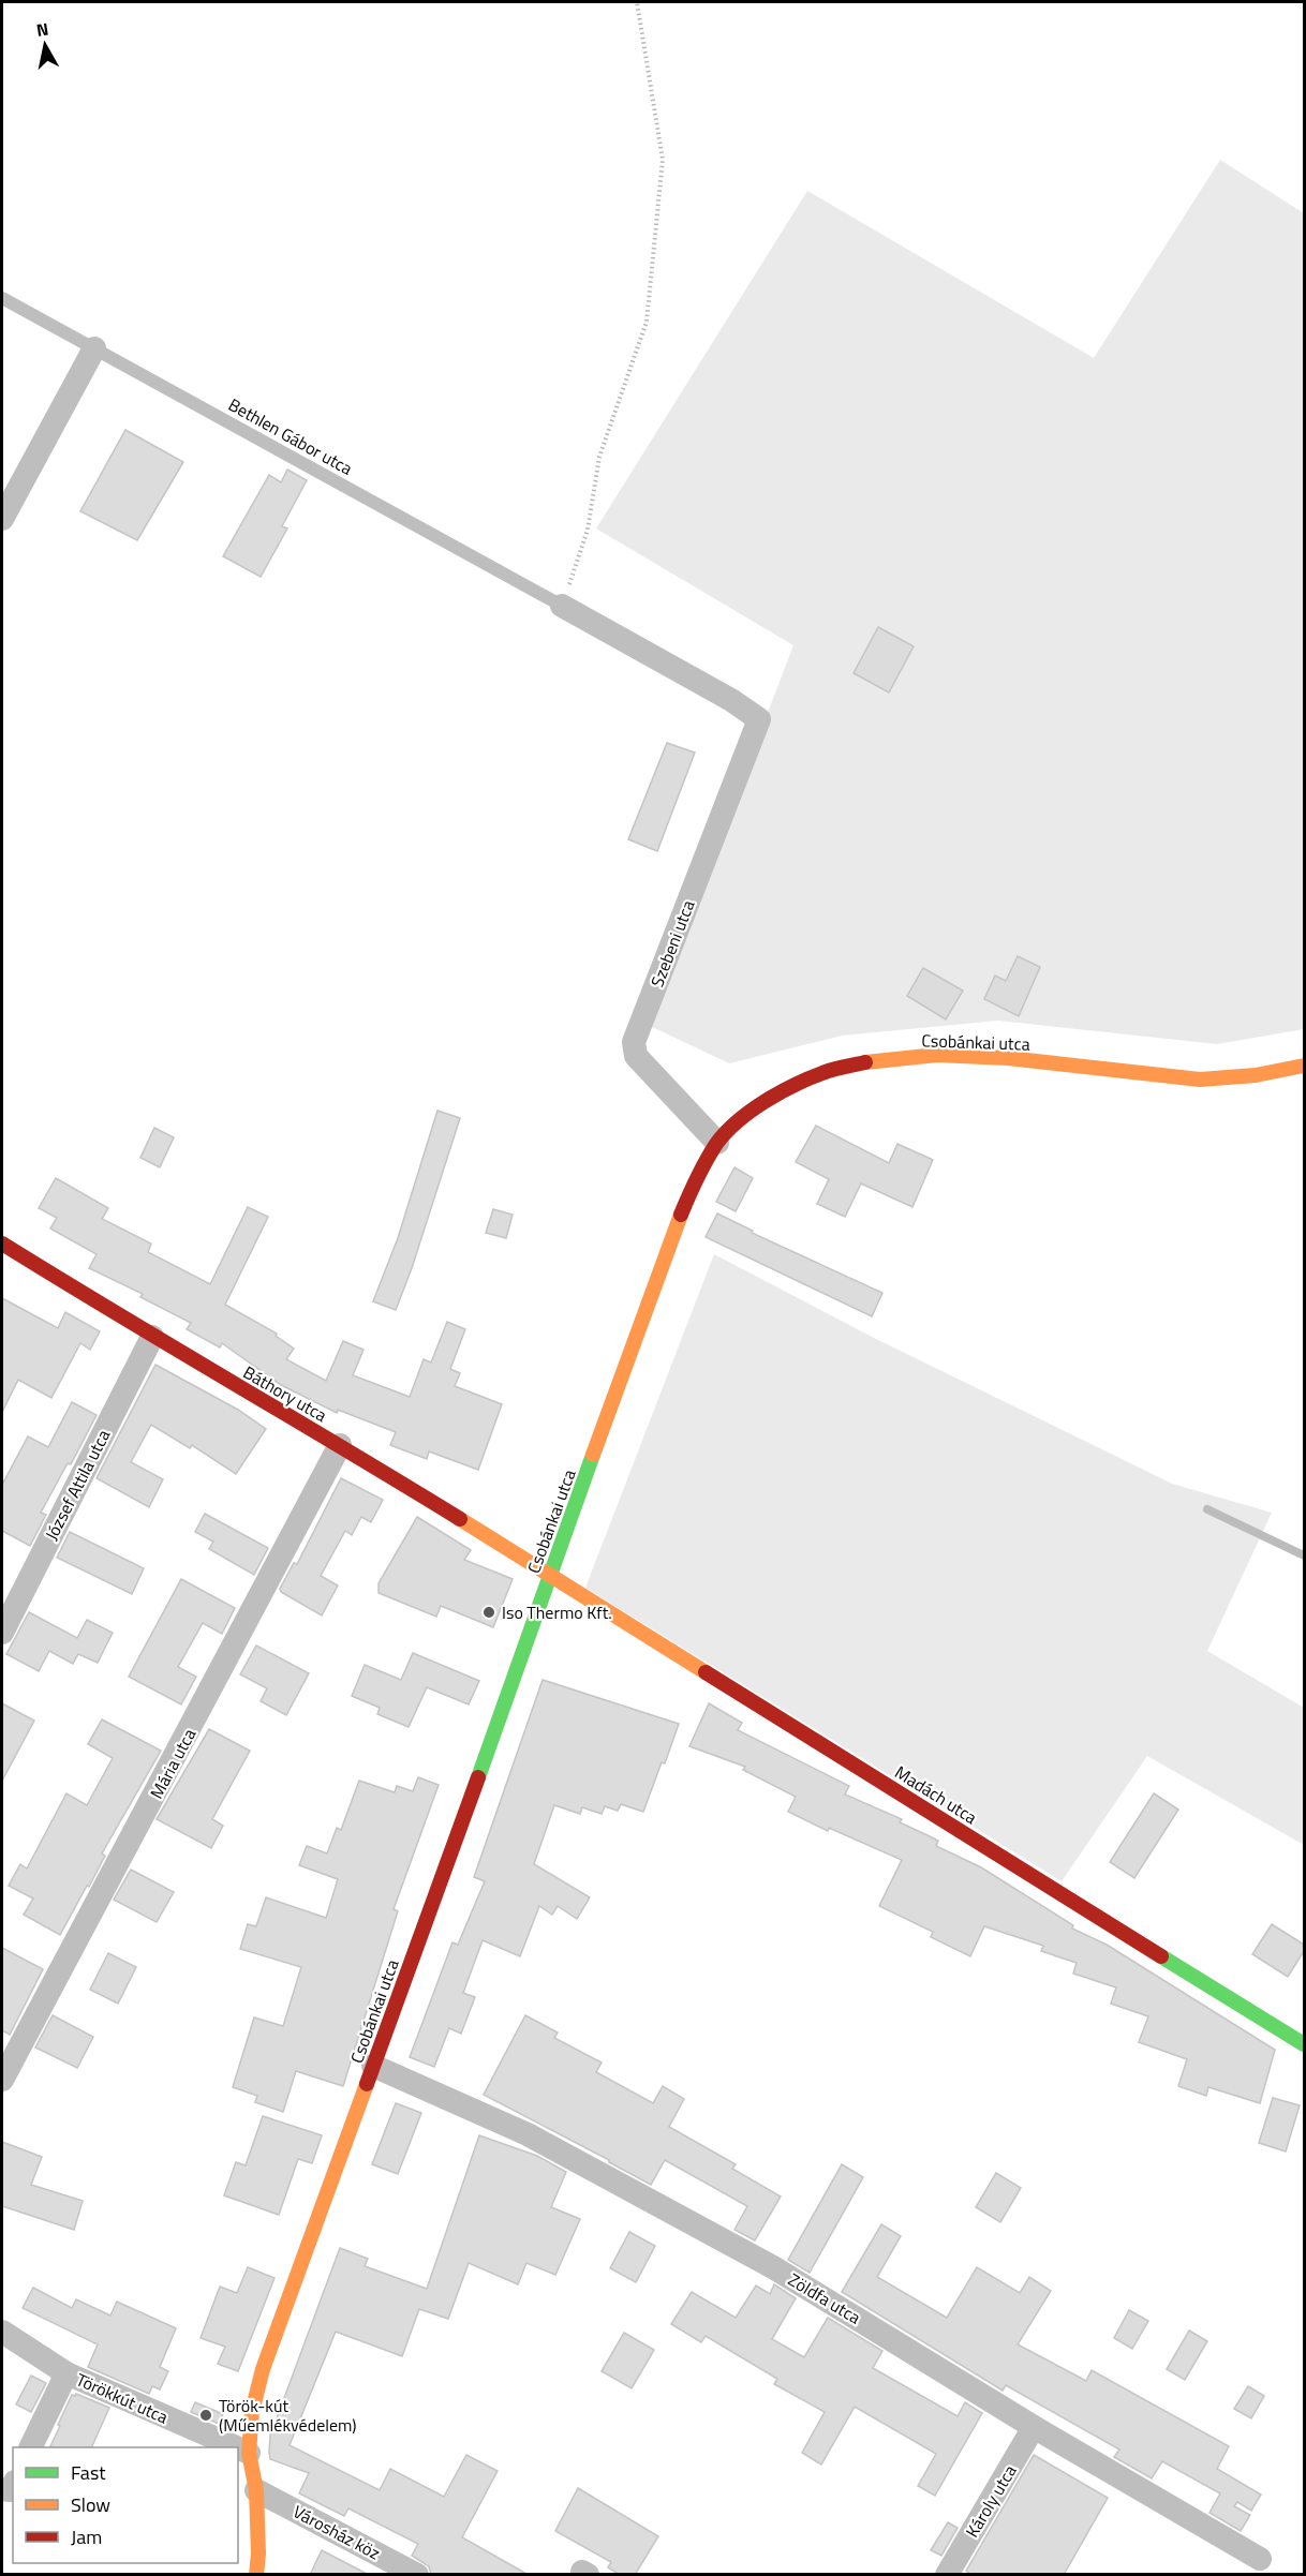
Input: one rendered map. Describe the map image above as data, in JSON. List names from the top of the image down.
{
  "streets": {
    "main road": ["Csobánkai utca", "Báthory utca", "Madách utca"],
    "street": [
      "Szebeni utca",
      "József Attila utca",
      "Mária utca",
      "Zöldfa utca",
      "Törökkút utca",
      "Károly utca",
      "Városház köz"
    ],
    "lane": ["Bethlen Gábor utca"]
  },
  "crossings": [
    ["Bethlen Gábor utca", "Szebeni utca"],
    ["Szebeni utca", "Csobánkai utca"],
    ["Csobánkai utca", "Báthory utca"],
    ["Csobánkai utca", "Madách utca"],
    ["Csobánkai utca", "Zöldfa utca"],
    ["Csobánkai utca", "Törökkút utca"],
    ["Csobánkai utca", "Városház köz"],
    ["Báthory utca", "József Attila utca"],
    ["Báthory utca", "Mária utca"],
    ["Báthory utca", "Madách utca"],
    ["Zöldfa utca", "Károly utca"]
  ],
  "places": ["Iso Thermo Kft.", "Török-kút (Műemlékvédelem)"],
  "legend": ["Fast", "Slow", "Jam"],
  "north": "top"
}
